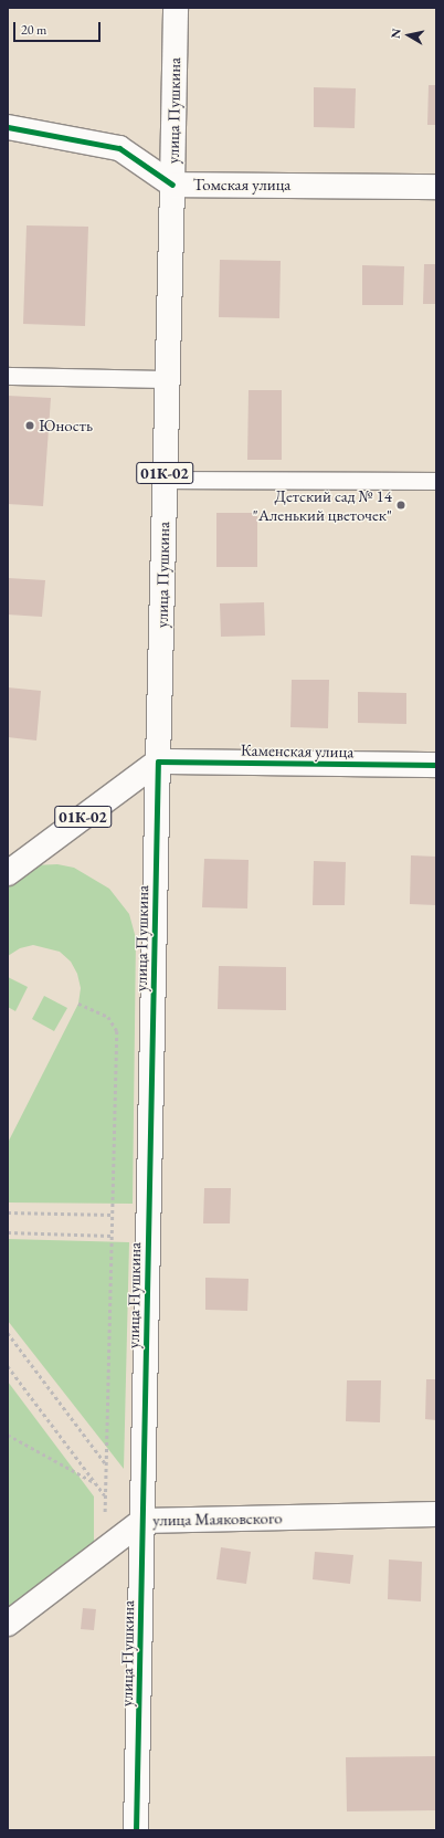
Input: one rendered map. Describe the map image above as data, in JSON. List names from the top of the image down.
{
  "streets": {
    "street": [
      "улица Пушкина",
      "Томская улица",
      "01К-02",
      "Каменская улица",
      "улица Маяковского"
    ]
  },
  "crossings": [
    ["улица Пушкина", "Томская улица"],
    ["улица Пушкина", "01К-02"],
    ["улица Пушкина", "Каменская улица"],
    ["улица Пушкина", "улица Маяковского"],
    ["01К-02", "Каменская улица"]
  ],
  "places": ["Юность", "Детский сад № 14 \"Аленький цветочек\""],
  "scale_bar": "20 m",
  "north": "left"
}
